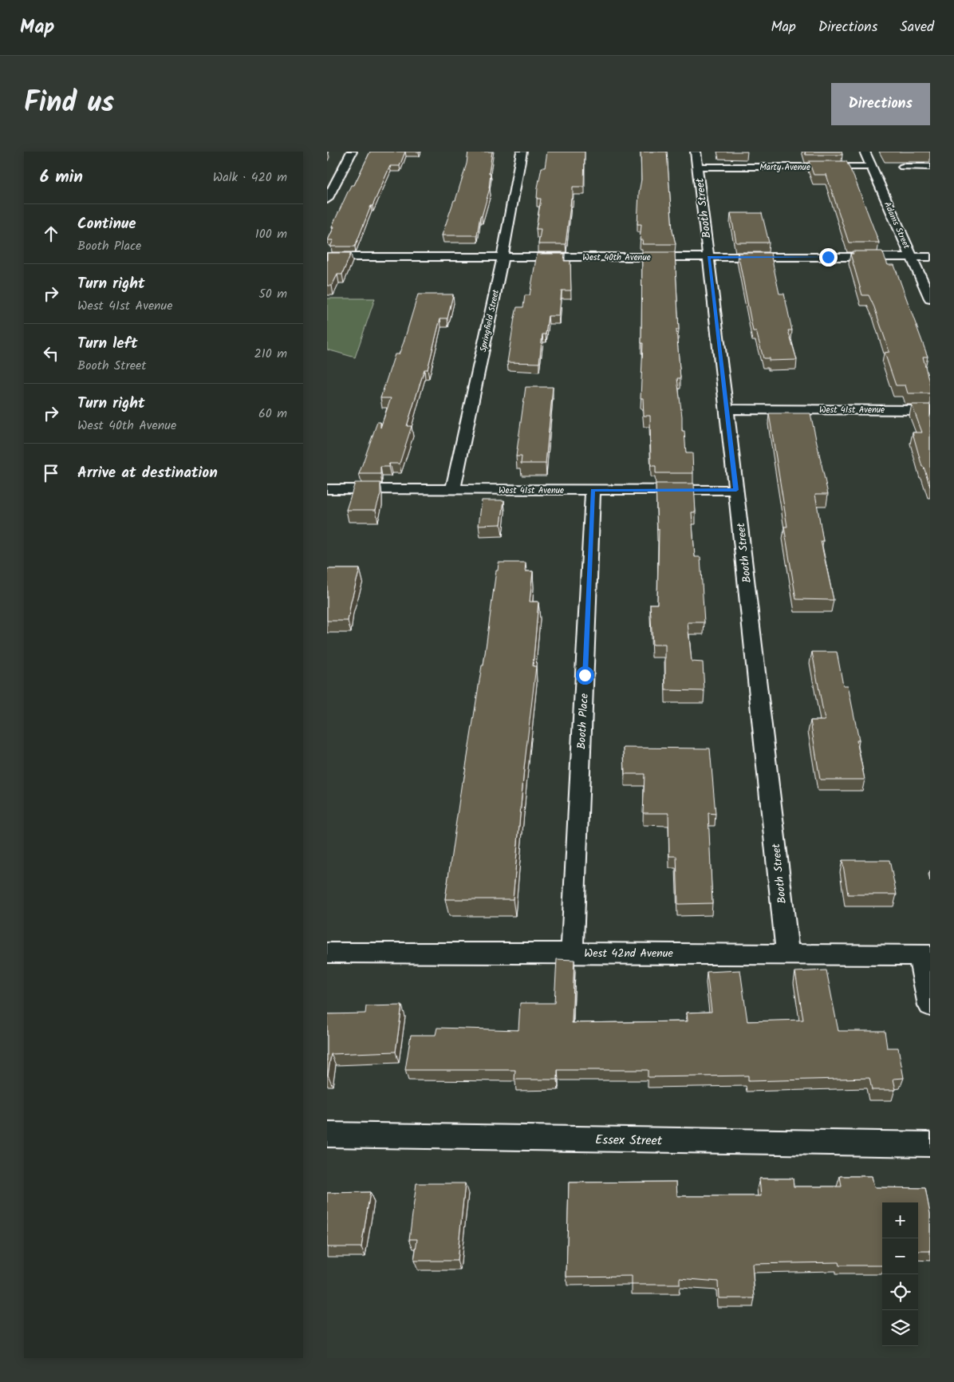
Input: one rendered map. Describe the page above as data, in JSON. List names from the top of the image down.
{
  "streets": {
    "street": [
      "Marty Avenue",
      "Booth Street",
      "Adams Street",
      "West 40th Avenue",
      "Springfield Street",
      "West 41st Avenue",
      "Booth Place",
      "West 42nd Avenue",
      "Essex Street"
    ]
  },
  "crossings": [
    ["Marty Avenue", "Booth Street"],
    ["Marty Avenue", "Adams Street"],
    ["Booth Street", "West 40th Avenue"],
    ["Booth Street", "West 41st Avenue"],
    ["Booth Street", "West 42nd Avenue"],
    ["Adams Street", "West 40th Avenue"],
    ["West 40th Avenue", "Springfield Street"],
    ["Springfield Street", "West 41st Avenue"],
    ["West 41st Avenue", "Booth Place"],
    ["Booth Place", "West 42nd Avenue"]
  ],
  "page": {
    "header": "Map",
    "nav": ["Map", "Directions", "Saved"],
    "title": "Find us",
    "buttons": "Directions",
    "heading": ["6 min", "Walk · 420 m"],
    "list": [
      ["Continue", "Booth Place", "100 m"],
      ["Turn right", "West 41st Avenue", "50 m"],
      ["Turn left", "Booth Street", "210 m"],
      ["Turn right", "West 40th Avenue", "60 m"],
      "Arrive at destination"
    ],
    "map_buttons": ["+", "−"]
  }
}
